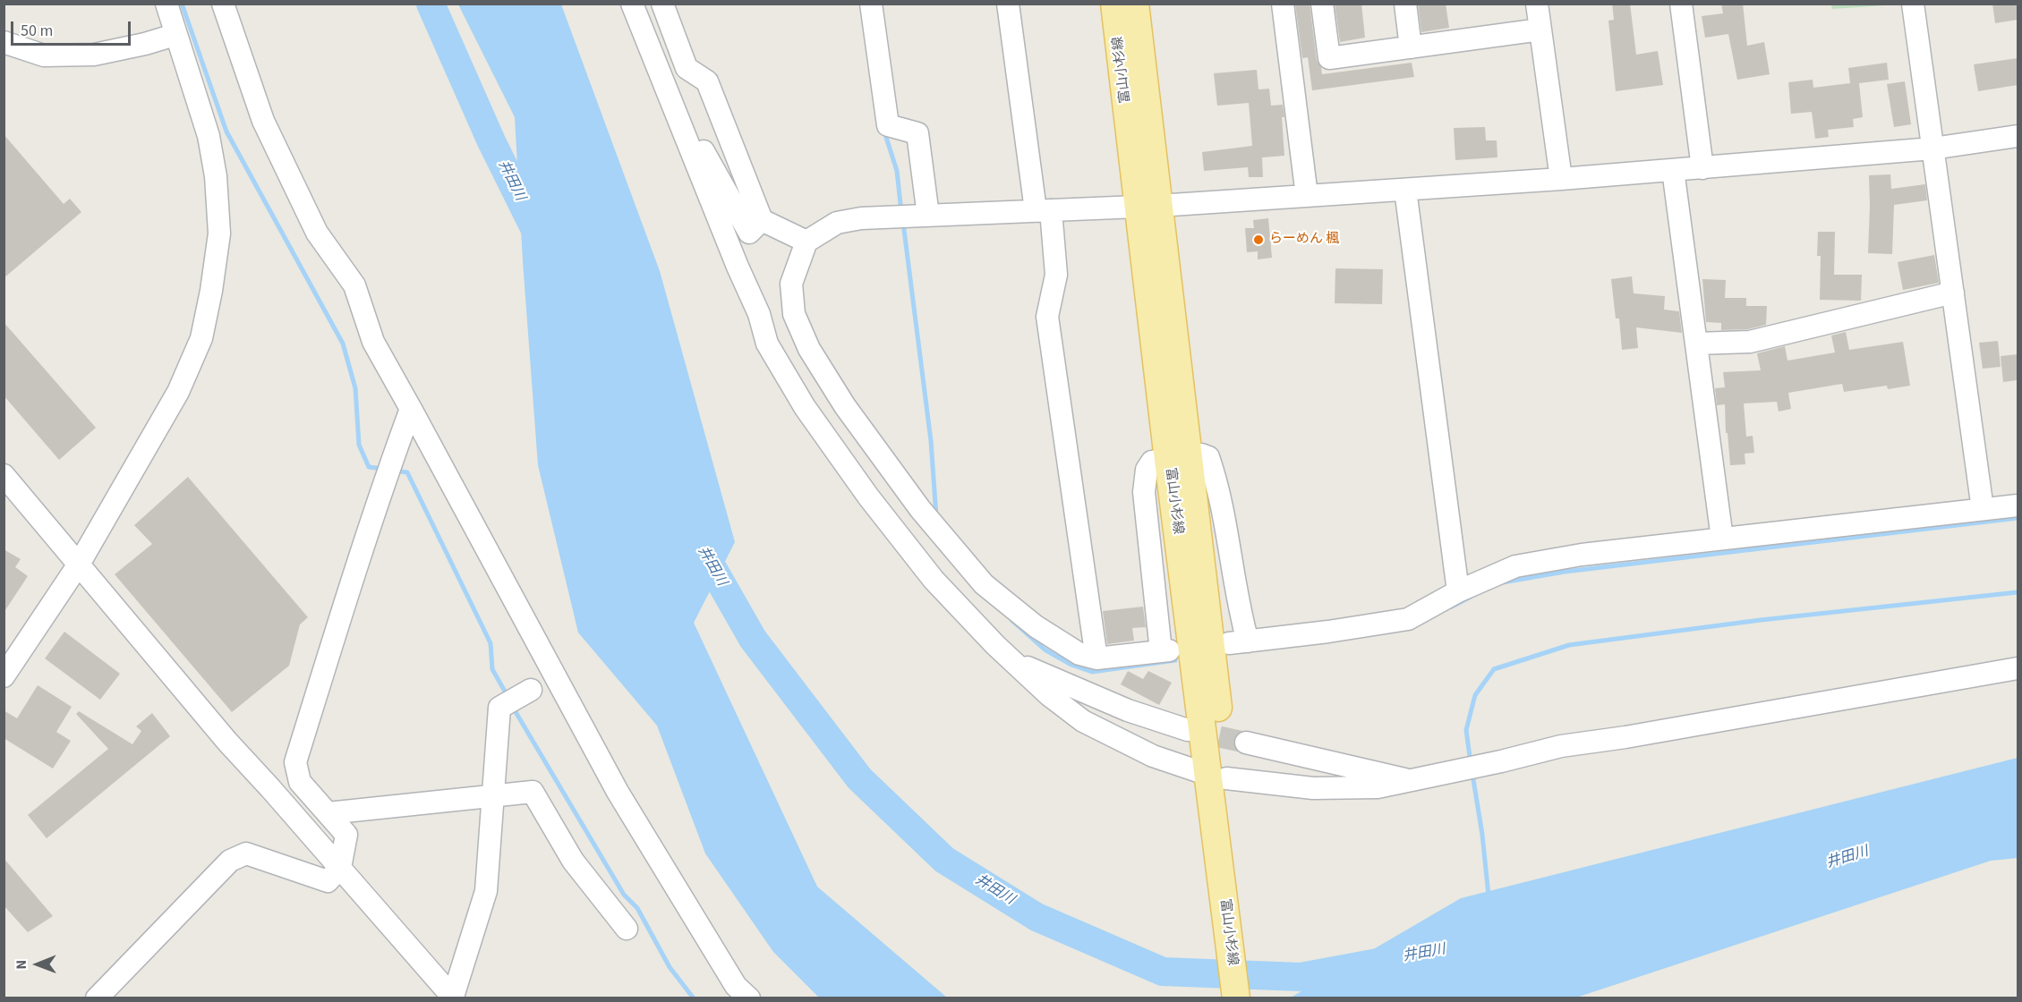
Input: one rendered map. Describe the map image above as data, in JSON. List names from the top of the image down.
{
  "streets": {
    "main road": ["富山小杉線"]
  },
  "water": ["井田川"],
  "places": ["らーめん 楓"],
  "scale_bar": "50 m",
  "north": "left"
}
